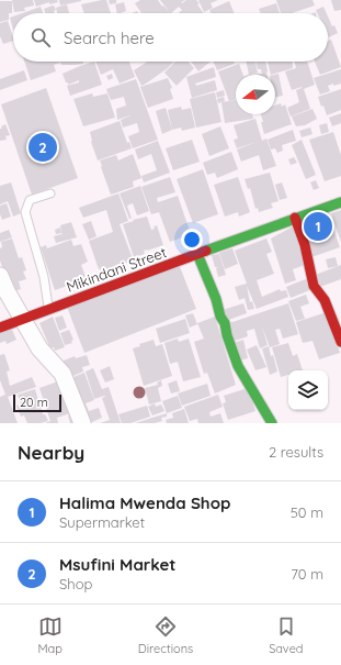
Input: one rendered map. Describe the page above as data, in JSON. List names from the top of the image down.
{
  "streets": {
    "street": ["Mikindani Street"]
  },
  "scale_bar": "20 m",
  "north": "left",
  "page": {
    "search": "Search here",
    "pins": ["2", "1"],
    "scale": "20 m",
    "heading": ["Nearby", "2 results"],
    "list": [
      {
        "mark": "1",
        "name": "Halima Mwenda Shop",
        "note": "Supermarket",
        "value": "50 m"
      },
      {
        "mark": "2",
        "name": "Msufini Market",
        "note": "Shop",
        "value": "70 m"
      }
    ],
    "nav": ["Map", "Directions", "Saved"]
  }
}
